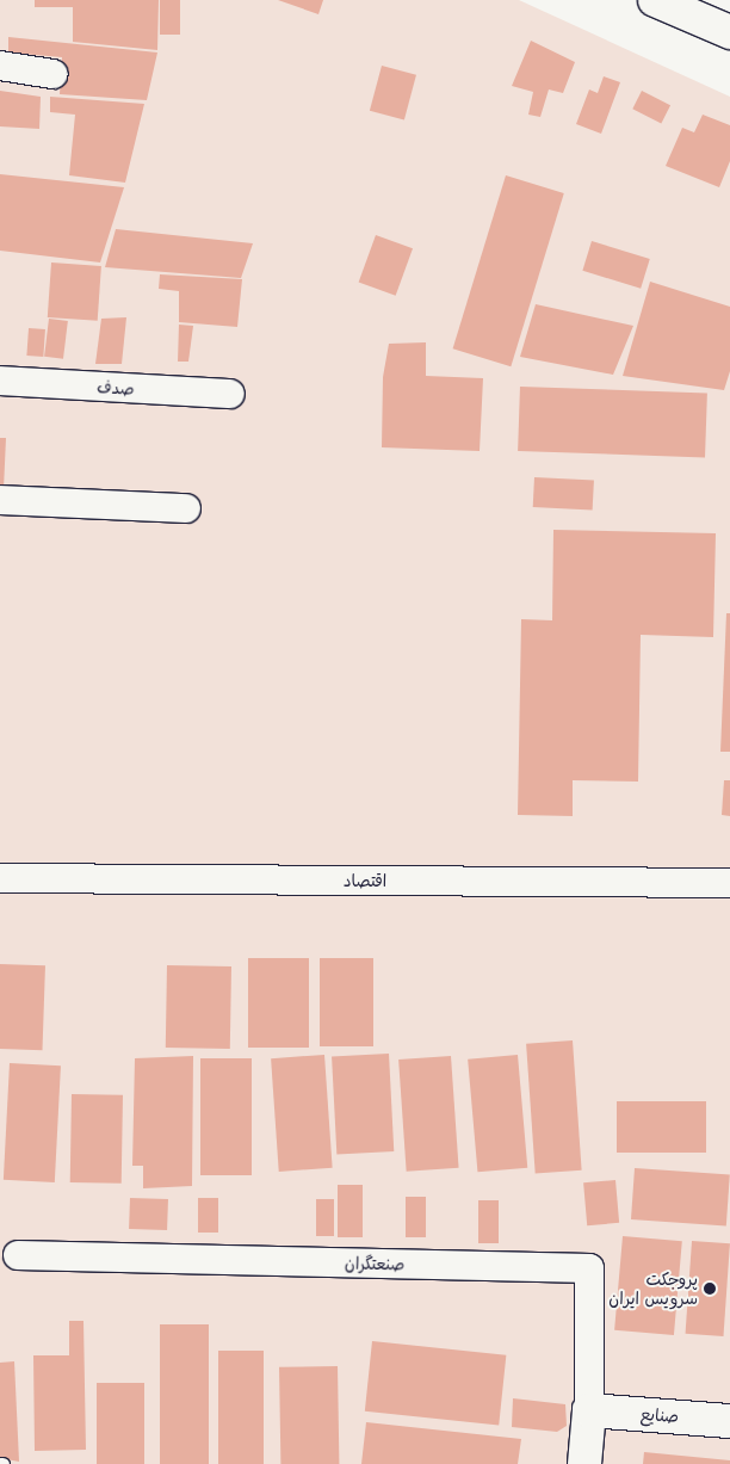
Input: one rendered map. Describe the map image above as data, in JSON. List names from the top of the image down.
{
  "streets": {
    "main road": ["صنایع"],
    "street": ["صدف", "اقتصاد", "صنعتگران"]
  },
  "crossings": [
    ["صنعتگران", "صنایع"]
  ],
  "places": ["پروجکت سرویس ایران"]
}
